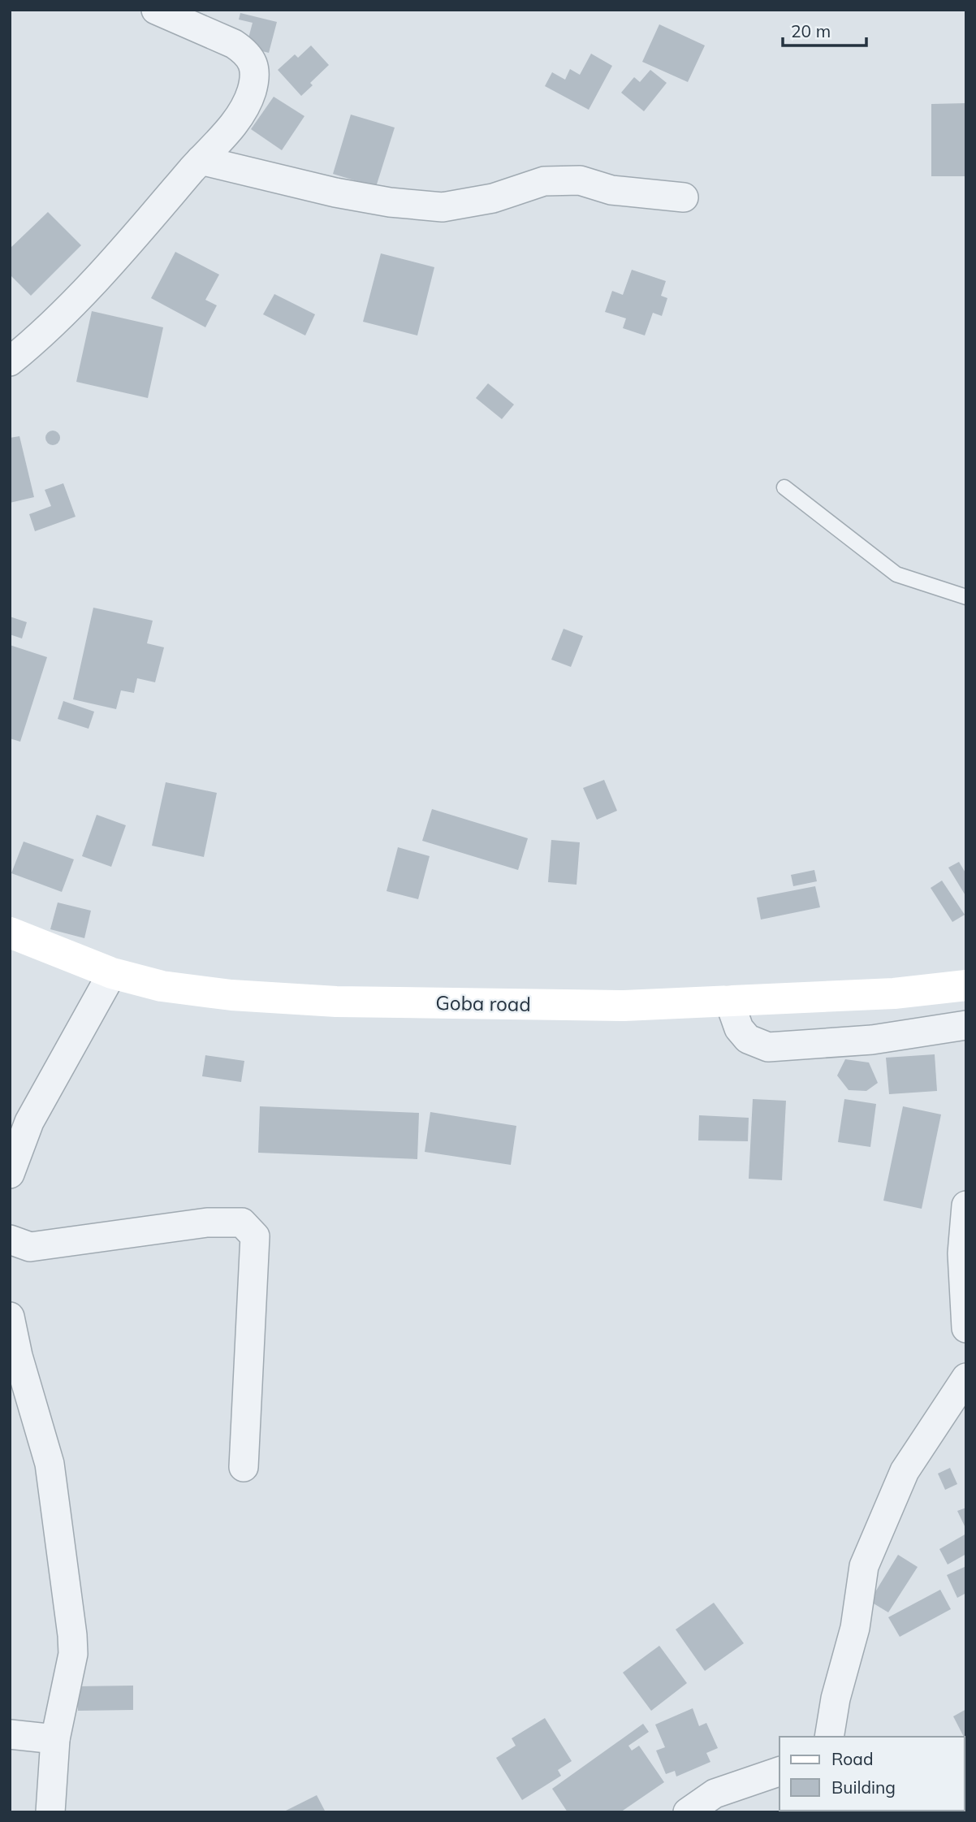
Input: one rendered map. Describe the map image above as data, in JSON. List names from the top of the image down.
{
  "streets": {
    "street": ["Goba road"]
  },
  "legend": ["Road", "Building"],
  "scale_bar": "20 m"
}
